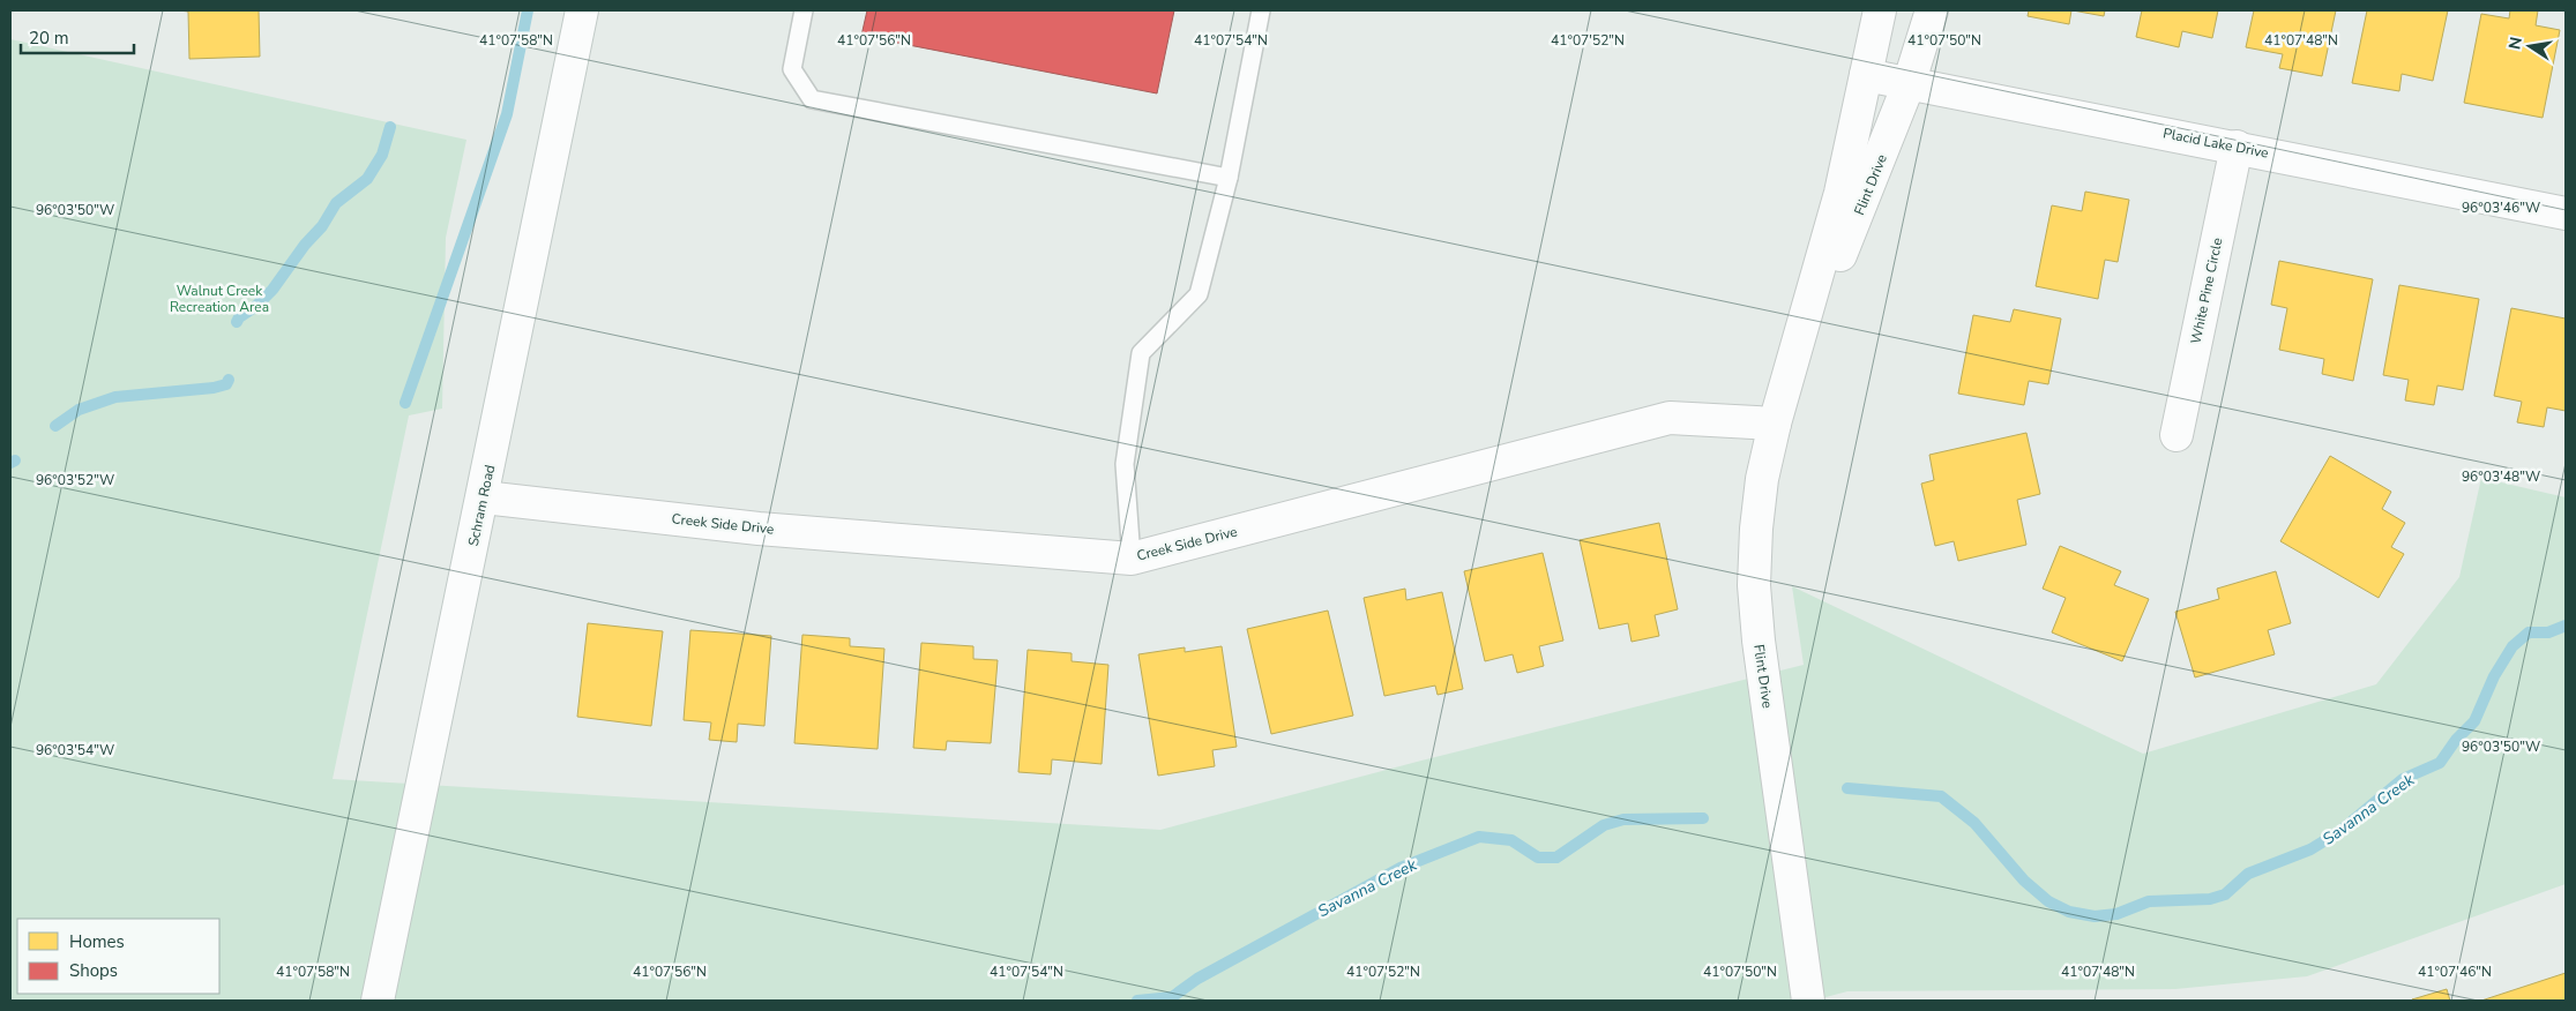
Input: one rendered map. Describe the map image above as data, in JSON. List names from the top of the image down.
{
  "streets": {
    "street": [
      "Placid Lake Drive",
      "Flint Drive",
      "White Pine Circle",
      "Schram Road",
      "Creek Side Drive"
    ]
  },
  "crossings": [
    ["Placid Lake Drive", "Flint Drive"],
    ["Placid Lake Drive", "White Pine Circle"],
    ["Flint Drive", "Creek Side Drive"],
    ["Schram Road", "Creek Side Drive"]
  ],
  "water": ["Savanna Creek"],
  "parks": ["Walnut Creek Recreation Area"],
  "legend": ["Homes", "Shops"],
  "scale_bar": "20 m",
  "north": "left",
  "coordinates": [
    "41°07'58\"N",
    "41°07'56\"N",
    "41°07'54\"N",
    "41°07'52\"N",
    "41°07'50\"N",
    "41°07'48\"N",
    "96°03'46\"W",
    "96°03'50\"W",
    "96°03'48\"W",
    "96°03'52\"W",
    "96°03'54\"W",
    "41°07'46\"N"
  ]
}
